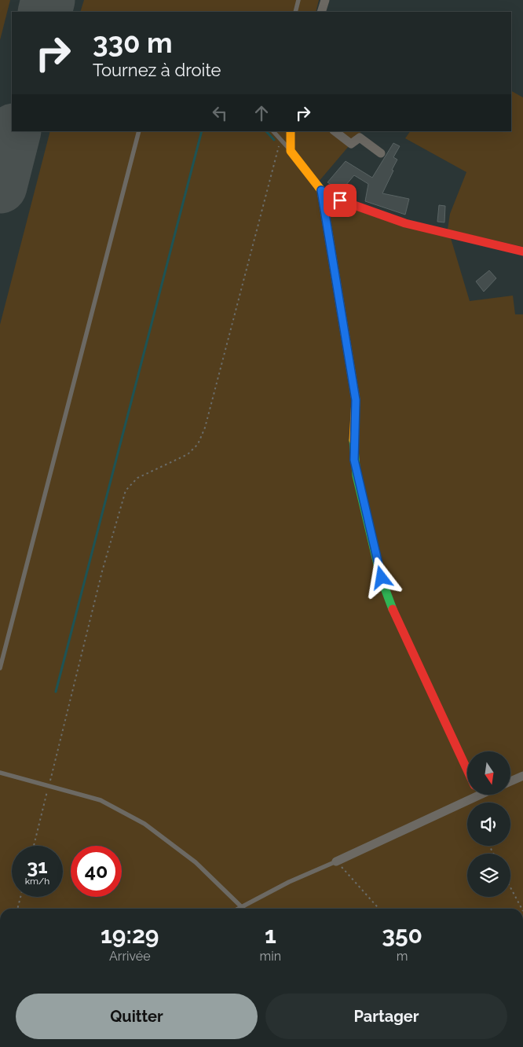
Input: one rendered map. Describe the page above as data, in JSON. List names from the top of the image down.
{
  "north": "bottom",
  "page": {
    "turn": ["330 m", "Tournez à droite"],
    "speed": "31 km/h",
    "limit": "40",
    "eta": [
      "19:29",
      "Arrivée",
      "1",
      "min",
      "350",
      "m"
    ],
    "buttons": ["Quitter", "Partager"]
  }
}
